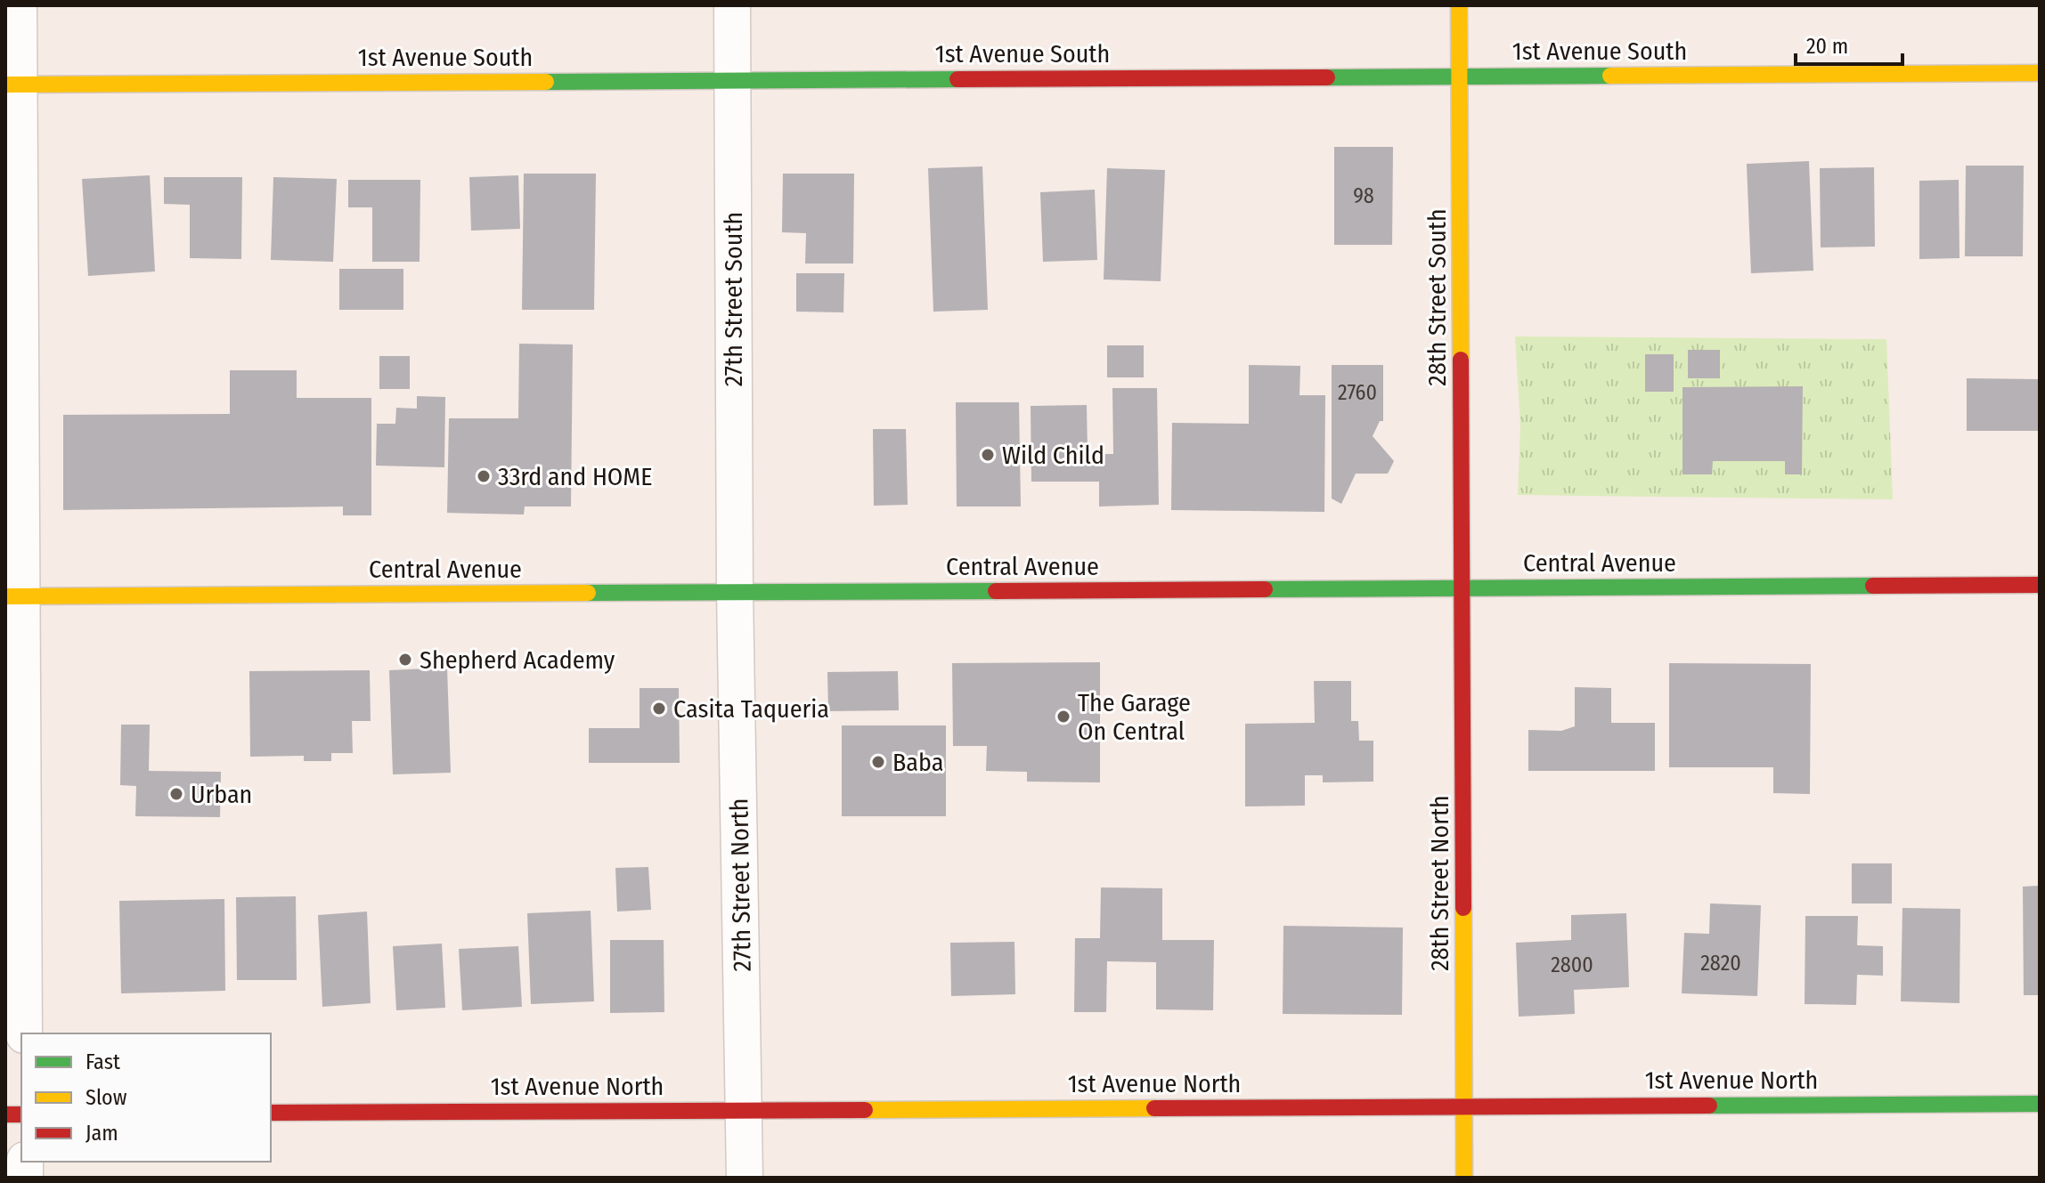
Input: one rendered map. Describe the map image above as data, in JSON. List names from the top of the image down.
{
  "streets": {
    "main road": [
      "1st Avenue South",
      "28th Street South",
      "Central Avenue",
      "28th Street North",
      "1st Avenue North"
    ],
    "street": ["27th Street South", "27th Street North"]
  },
  "crossings": [
    ["1st Avenue South", "28th Street South"],
    ["1st Avenue South", "27th Street South"],
    ["28th Street South", "Central Avenue"],
    ["28th Street South", "28th Street North"],
    ["27th Street South", "Central Avenue"],
    ["27th Street South", "27th Street North"],
    ["Central Avenue", "28th Street North"],
    ["Central Avenue", "27th Street North"],
    ["28th Street North", "1st Avenue North"],
    ["27th Street North", "1st Avenue North"]
  ],
  "places": [
    "Wild Child",
    "33rd and HOME",
    "Shepherd Academy",
    "Casita Taqueria",
    "The Garage On Central",
    "Baba",
    "Urban"
  ],
  "house_numbers": [
    "98",
    "2760",
    "2820",
    "2800"
  ],
  "legend": ["Fast", "Slow", "Jam"],
  "scale_bar": "20 m"
}
